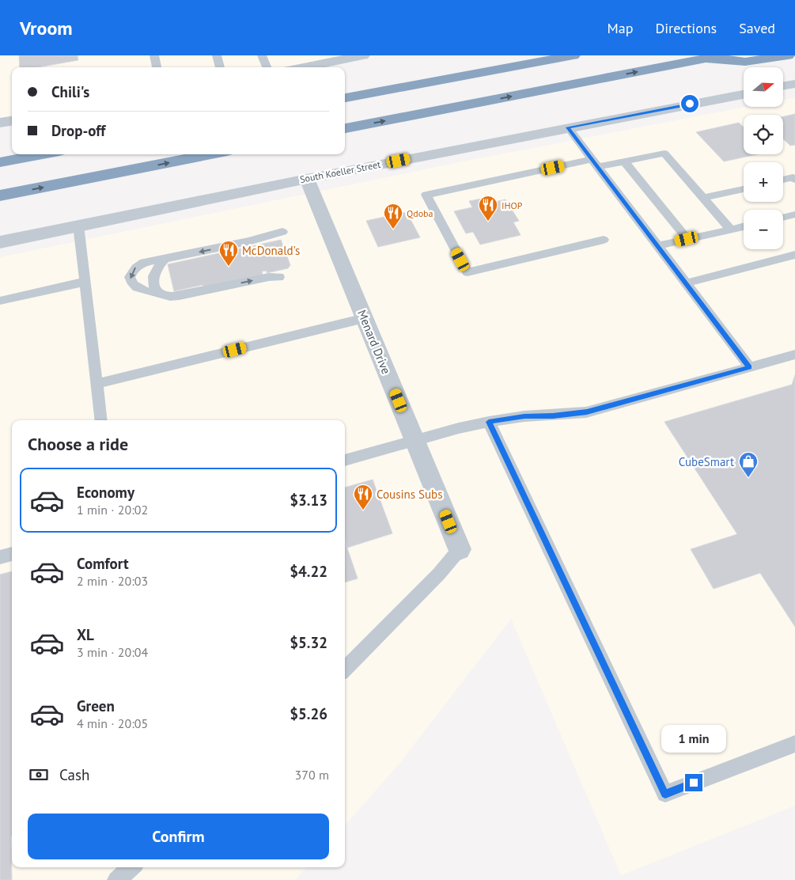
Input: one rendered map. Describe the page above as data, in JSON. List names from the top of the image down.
{
  "streets": {
    "street": ["South Koeller Street", "Menard Drive"]
  },
  "crossings": [
    ["South Koeller Street", "Menard Drive"]
  ],
  "places": {
    "restaurant": [
      "IHOP",
      "Qdoba",
      "McDonald's",
      "Cousins Subs"
    ],
    "shop": ["CubeSmart"]
  },
  "north": "right",
  "page": {
    "header": "Vroom",
    "nav": ["Map", "Directions", "Saved"],
    "map_buttons": ["+", "−"],
    "banner": ["Chili's", "Drop-off"],
    "heading": "Choose a ride",
    "list": [
      {
        "name": "Economy",
        "note": "1 min · 20:02",
        "value": "$3.13"
      },
      {
        "name": "Comfort",
        "note": "2 min · 20:03",
        "value": "$4.22"
      },
      {
        "name": "XL",
        "note": "3 min · 20:04",
        "value": "$5.32"
      },
      {
        "name": "Green",
        "note": "4 min · 20:05",
        "value": "$5.26"
      }
    ],
    "bubble": "1 min",
    "pay": ["Cash", "370 m"],
    "buttons": "Confirm"
  }
}
